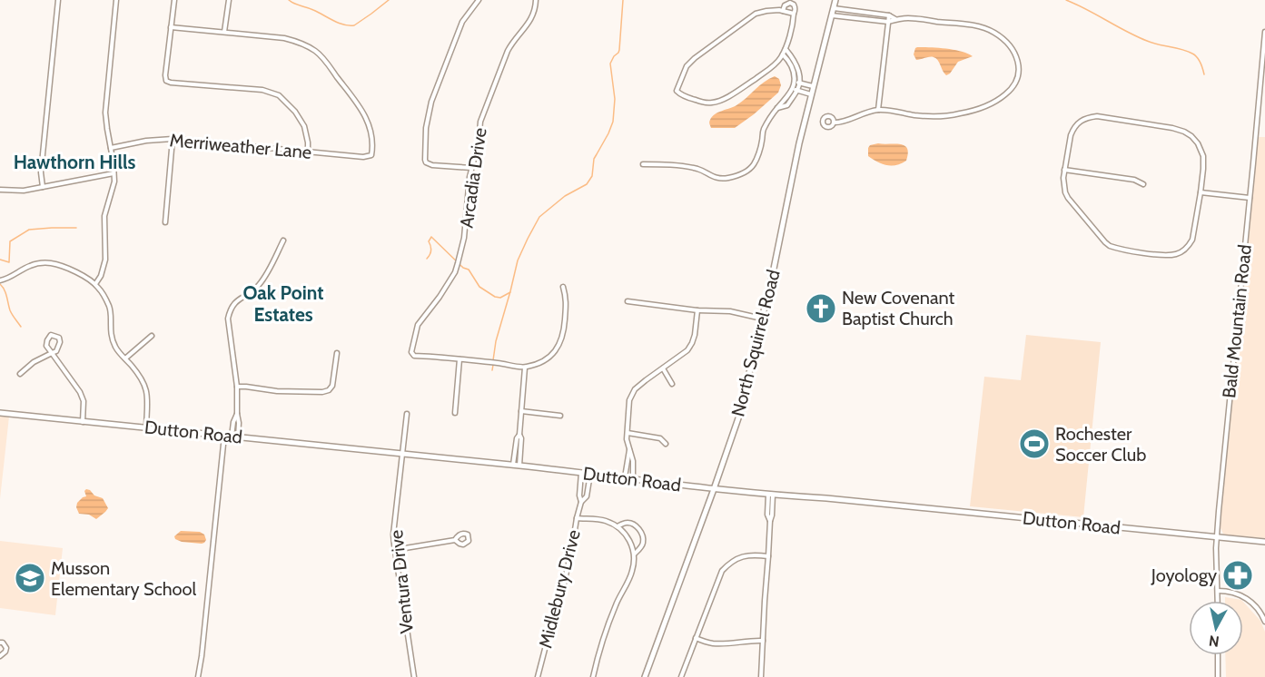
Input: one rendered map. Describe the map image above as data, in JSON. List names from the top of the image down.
{
  "streets": {
    "street": [
      "Merriweather Lane",
      "Arcadia Drive",
      "Bald Mountain Road",
      "North Squirrel Road",
      "Dutton Road",
      "Ventura Drive",
      "Midlebury Drive"
    ]
  },
  "crossings": [
    ["Bald Mountain Road", "Dutton Road"],
    ["North Squirrel Road", "Dutton Road"],
    ["Dutton Road", "Ventura Drive"],
    ["Dutton Road", "Midlebury Drive"]
  ],
  "districts": ["Hawthorn Hills", "Oak Point Estates"],
  "places": {
    "church": ["New Covenant Baptist Church"],
    "sports": ["Rochester Soccer Club"],
    "pharmacy": ["Joyology"],
    "school or university": ["Musson Elementary School"]
  },
  "north": "bottom"
}
